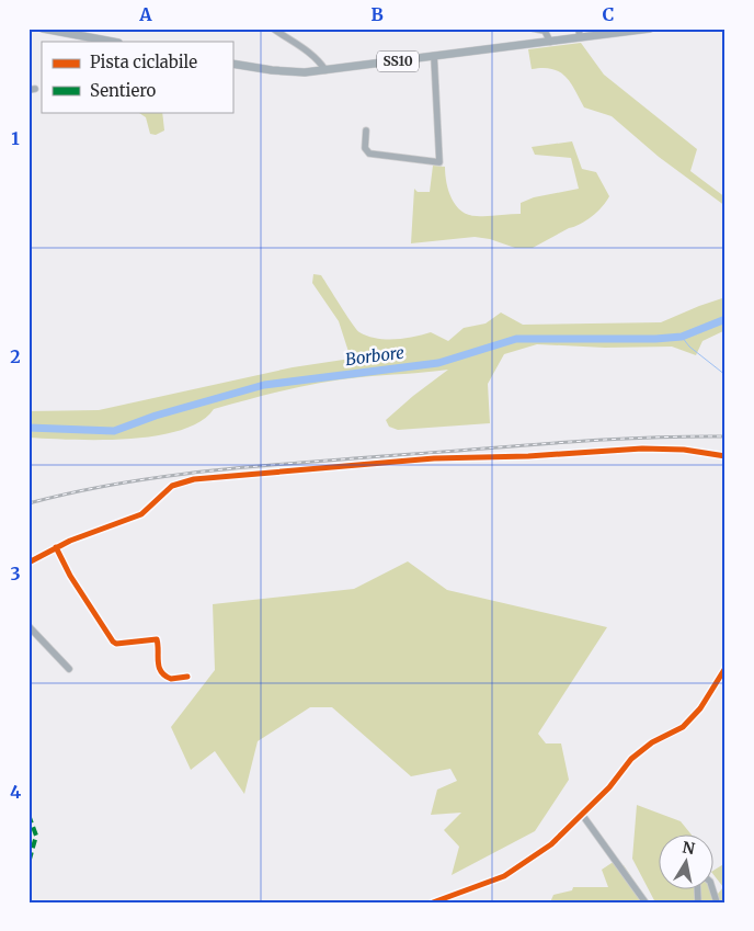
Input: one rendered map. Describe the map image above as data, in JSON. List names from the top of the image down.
{
  "streets": {
    "main road": ["SS10"]
  },
  "water": ["Borbore"],
  "legend": ["Pista ciclabile", "Sentiero"],
  "north": "top",
  "grid": {
    "columns": ["A", "B", "C"],
    "rows": [
      "1",
      "2",
      "3",
      "4"
    ]
  }
}
